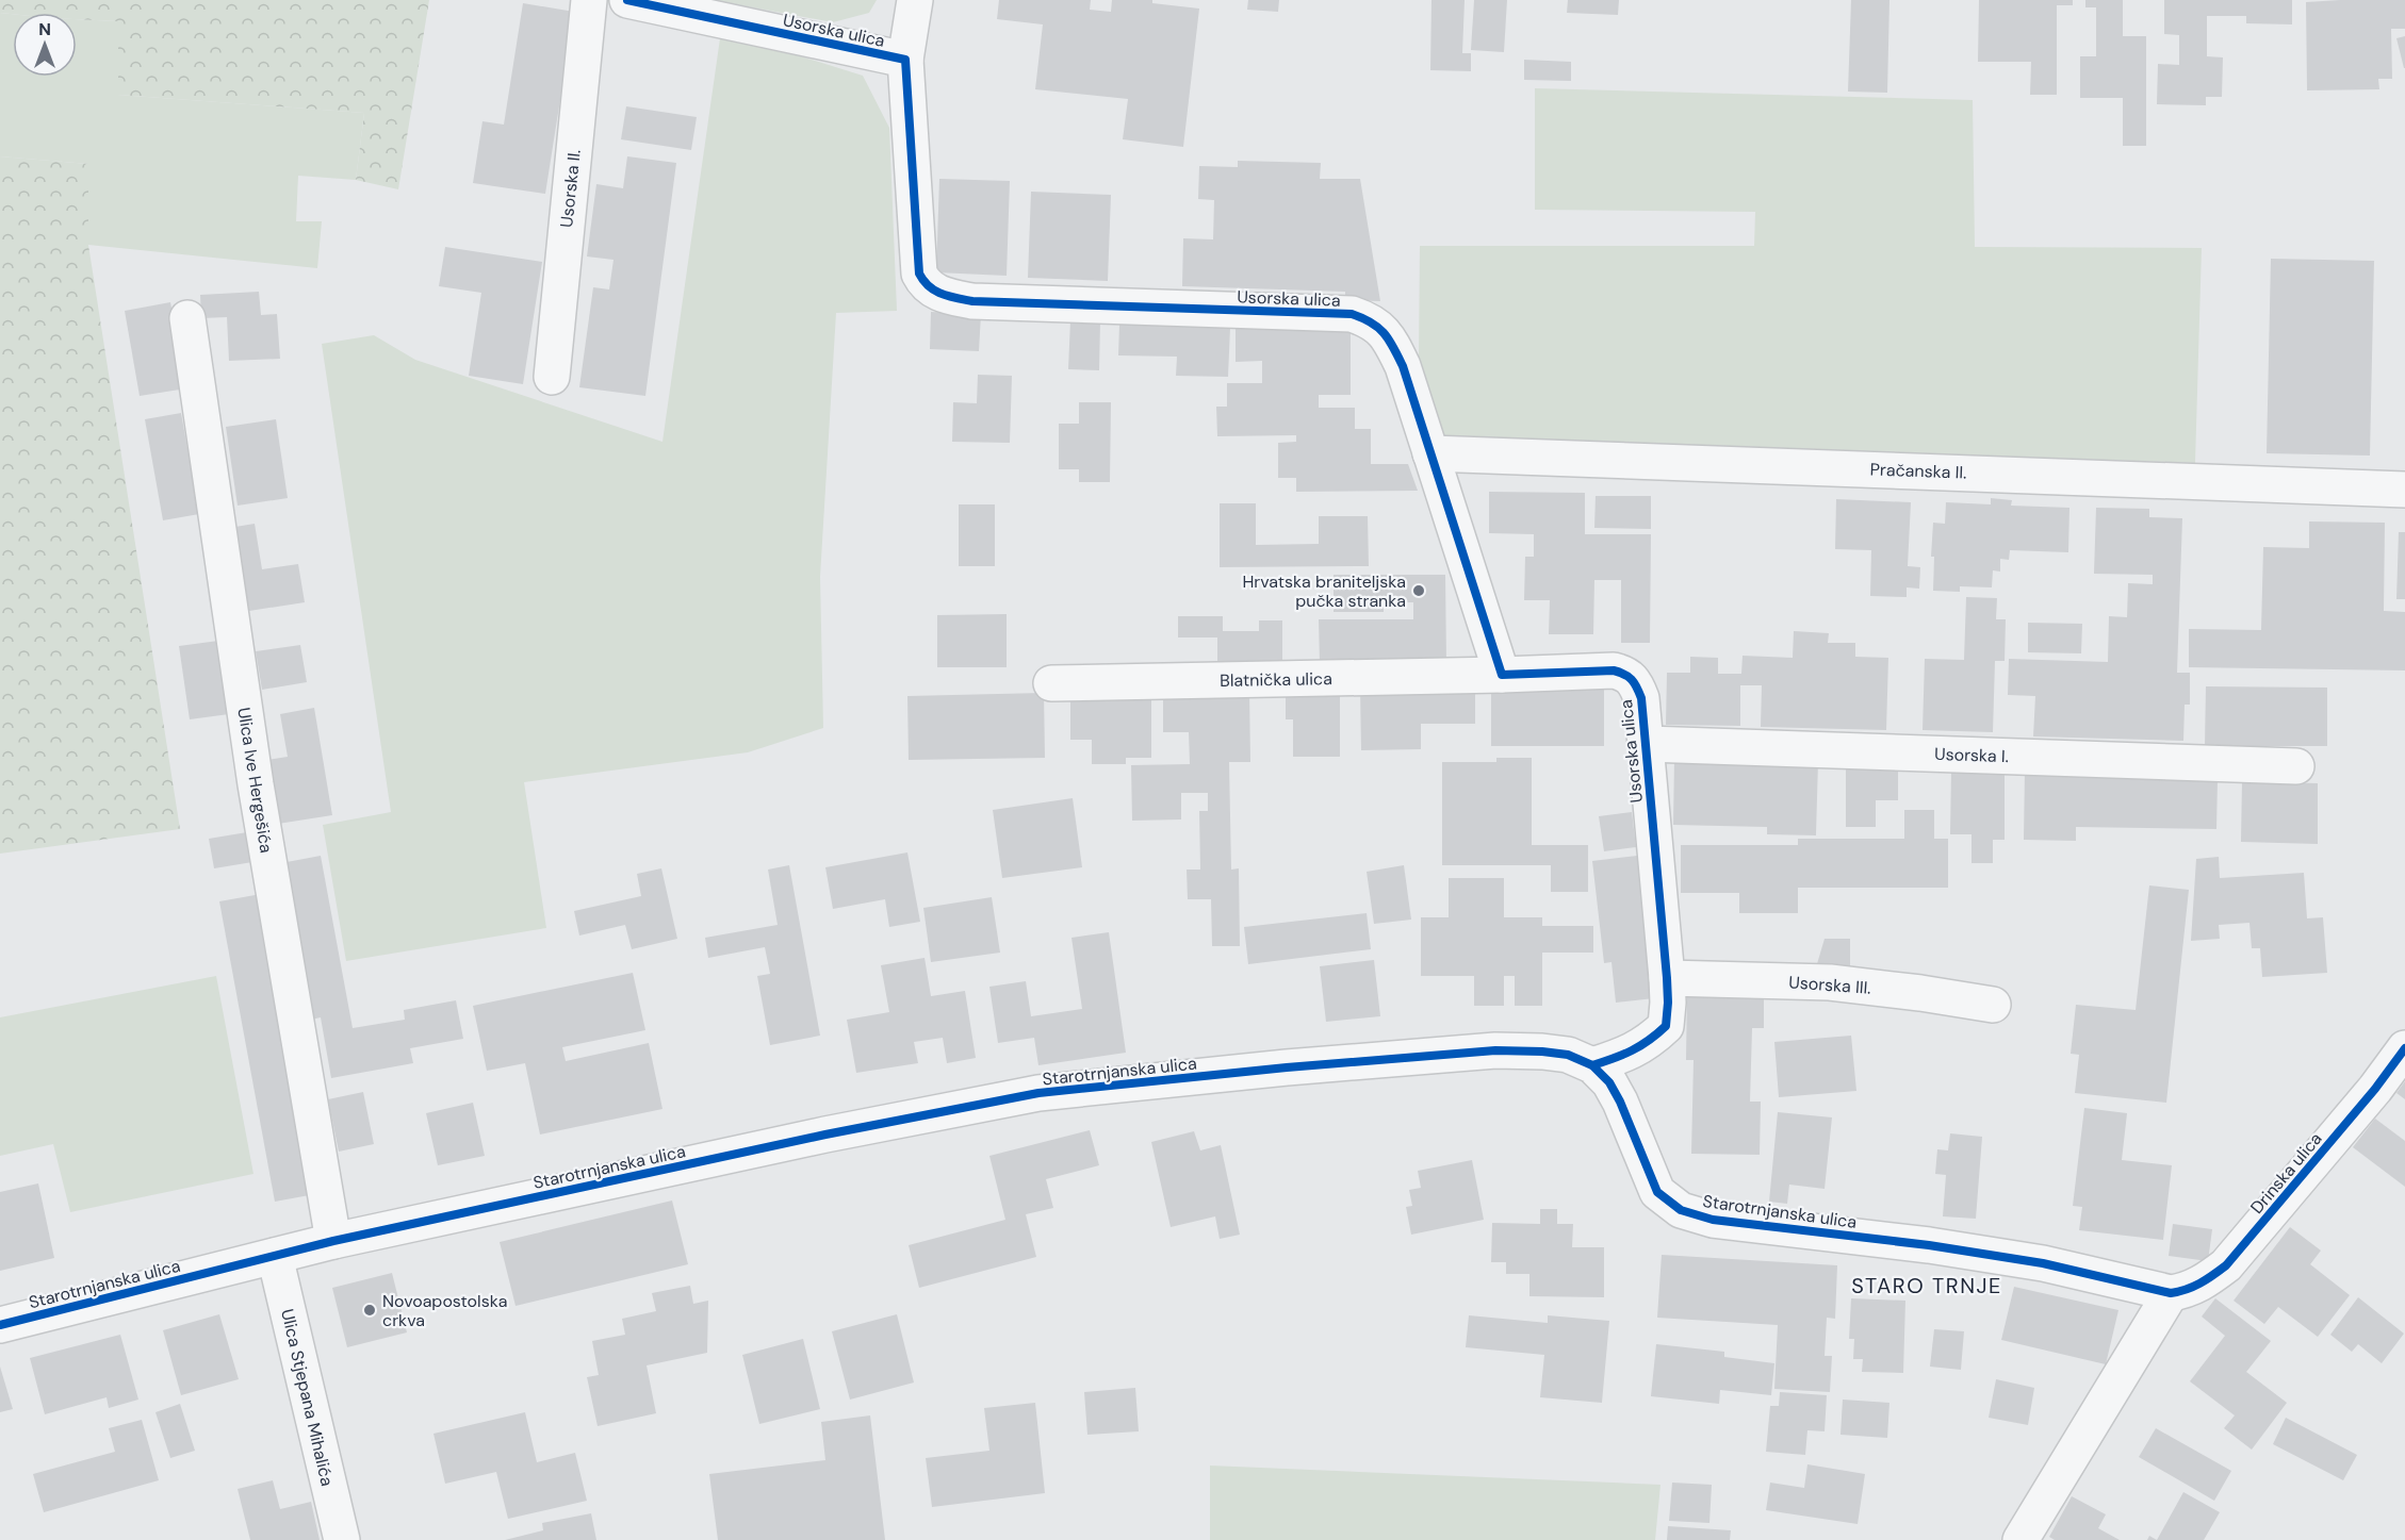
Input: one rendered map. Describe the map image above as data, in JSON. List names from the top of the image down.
{
  "streets": {
    "street": [
      "Usorska ulica",
      "Usorska II.",
      "Pračanska II.",
      "Blatnička ulica",
      "Usorska I.",
      "Ulica Ive Hergešića",
      "Usorska III.",
      "Starotrnjanska ulica",
      "Drinska ulica",
      "Ulica Stjepana Mihalića"
    ]
  },
  "crossings": [
    ["Usorska ulica", "Pračanska II."],
    ["Usorska ulica", "Blatnička ulica"],
    ["Usorska ulica", "Usorska I."],
    ["Usorska ulica", "Usorska III."],
    ["Usorska ulica", "Starotrnjanska ulica"],
    ["Ulica Ive Hergešića", "Starotrnjanska ulica"],
    ["Starotrnjanska ulica", "Drinska ulica"],
    ["Starotrnjanska ulica", "Ulica Stjepana Mihalića"]
  ],
  "districts": ["STARO TRNJE"],
  "places": ["Hrvatska braniteljska pučka stranka", "Novoapostolska crkva"],
  "north": "top"
}
